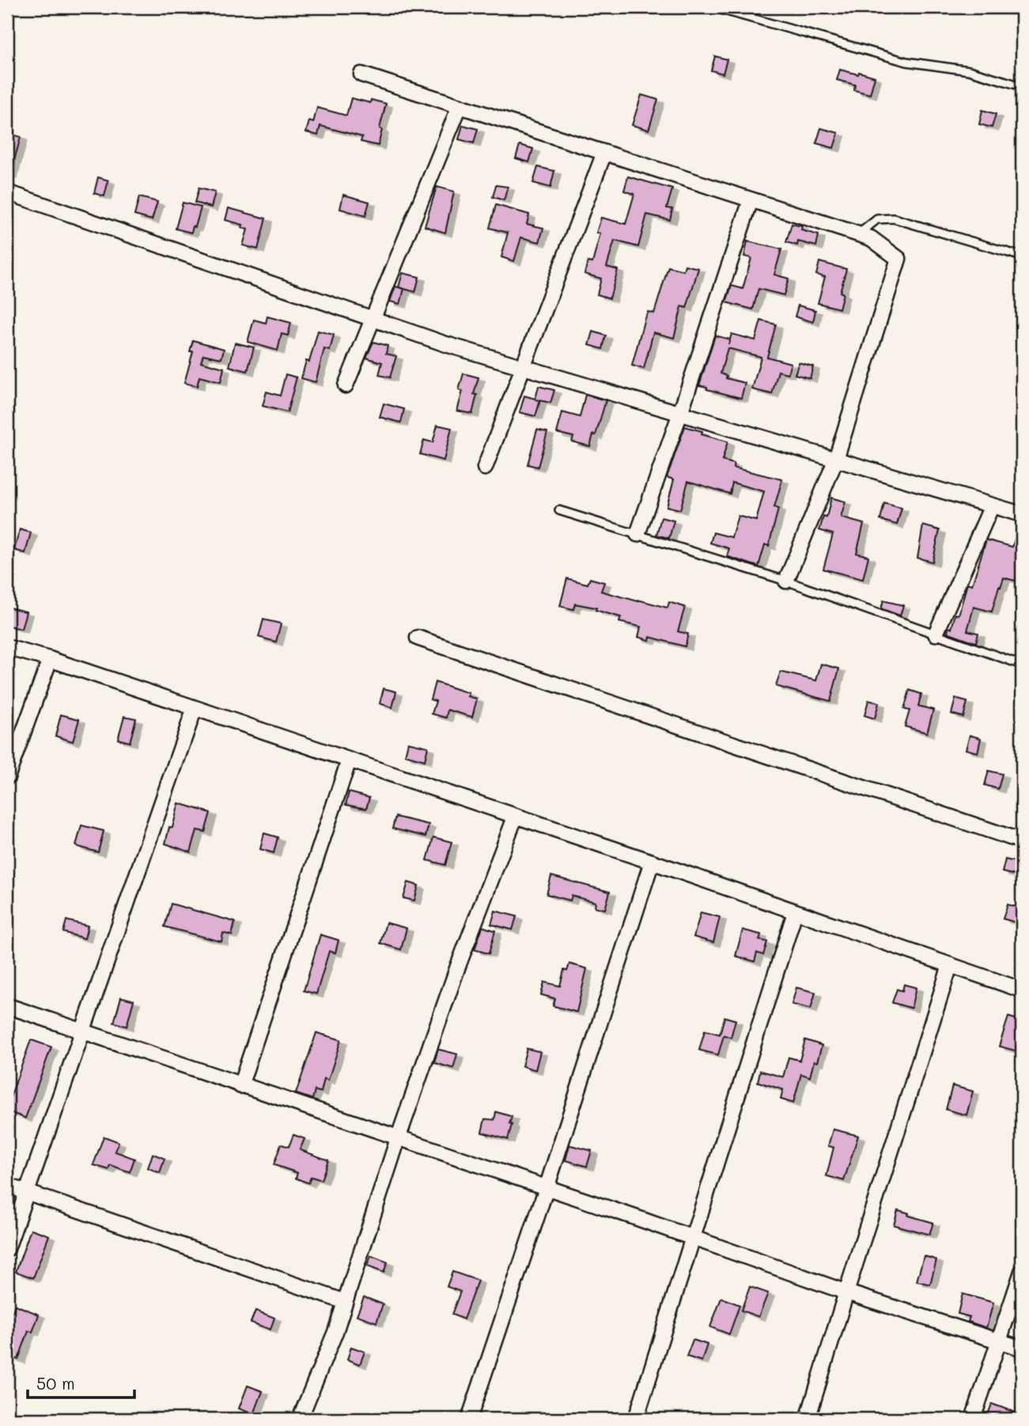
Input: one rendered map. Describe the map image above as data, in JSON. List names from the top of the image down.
{
  "scale_bar": "50 m"
}
